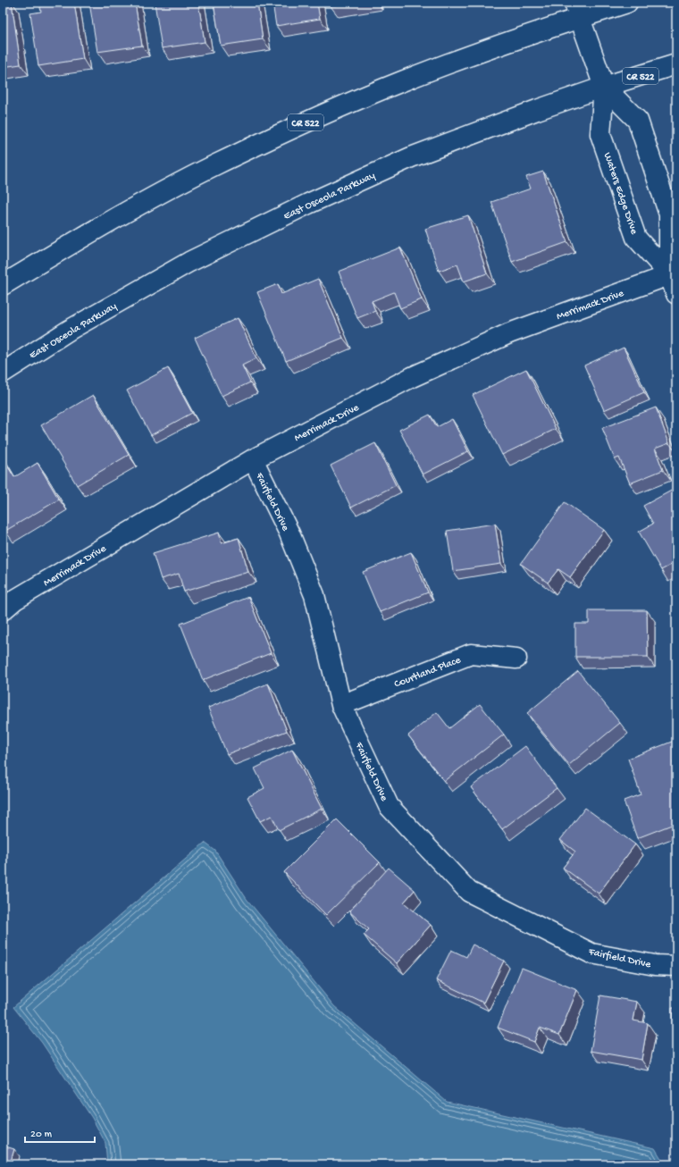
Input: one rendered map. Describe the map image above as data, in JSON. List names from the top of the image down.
{
  "streets": {
    "street": [
      "CR 522",
      "Waters Edge Drive",
      "East Osceola Parkway",
      "Merrimack Drive",
      "Fairfield Drive",
      "Courtland Place"
    ]
  },
  "crossings": [
    ["CR 522", "Waters Edge Drive"],
    ["Waters Edge Drive", "East Osceola Parkway"],
    ["Waters Edge Drive", "Merrimack Drive"],
    ["Merrimack Drive", "Fairfield Drive"],
    ["Fairfield Drive", "Courtland Place"]
  ],
  "scale_bar": "20 m"
}
